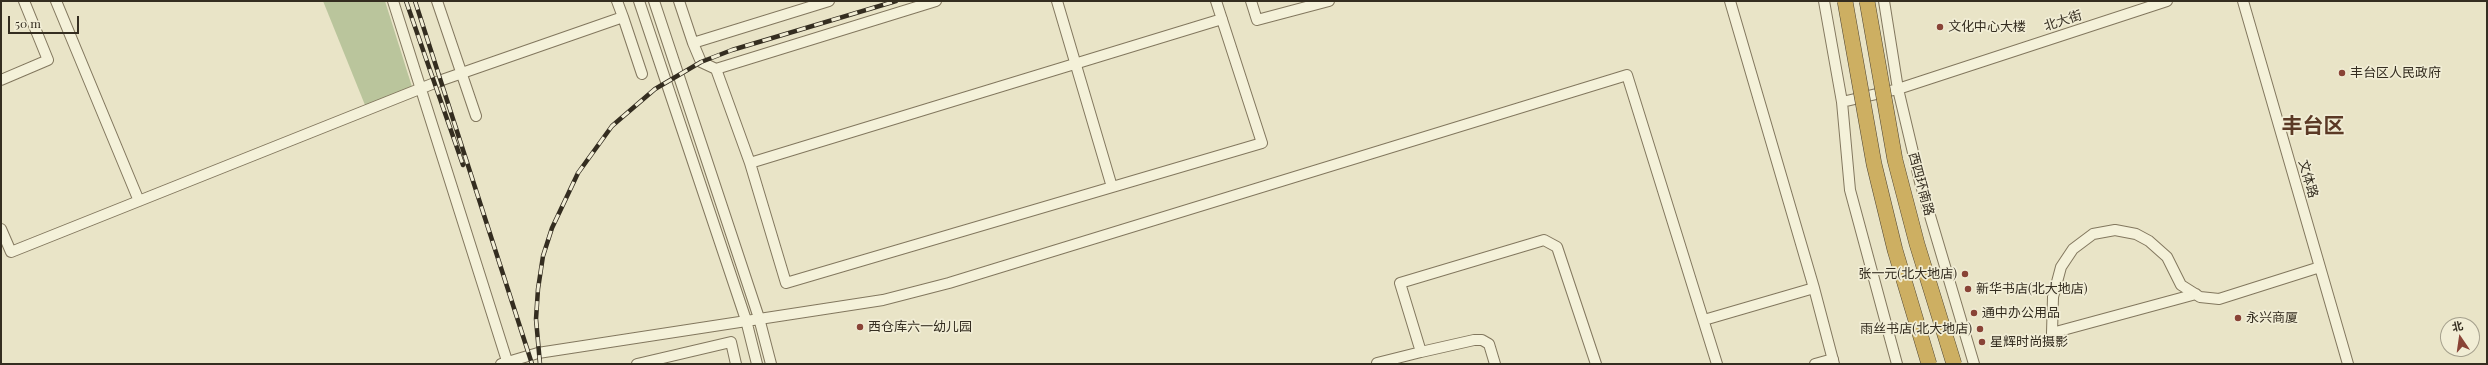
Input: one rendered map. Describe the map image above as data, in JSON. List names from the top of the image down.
{
  "streets": {
    "highway": ["西四环南路"],
    "street": ["北大街", "文体路"]
  },
  "crossings": [
    ["北大街", "西四环南路"]
  ],
  "districts": ["丰台区"],
  "places": [
    "文化中心大楼",
    "丰台区人民政府",
    "张一元(北大地店)",
    "新华书店(北大地店)",
    "通中办公用品",
    "永兴商厦",
    "西仓库六一幼儿园",
    "雨丝书店(北大地店)",
    "星辉时尚摄影"
  ],
  "scale_bar": "50 m",
  "north": "top"
}
